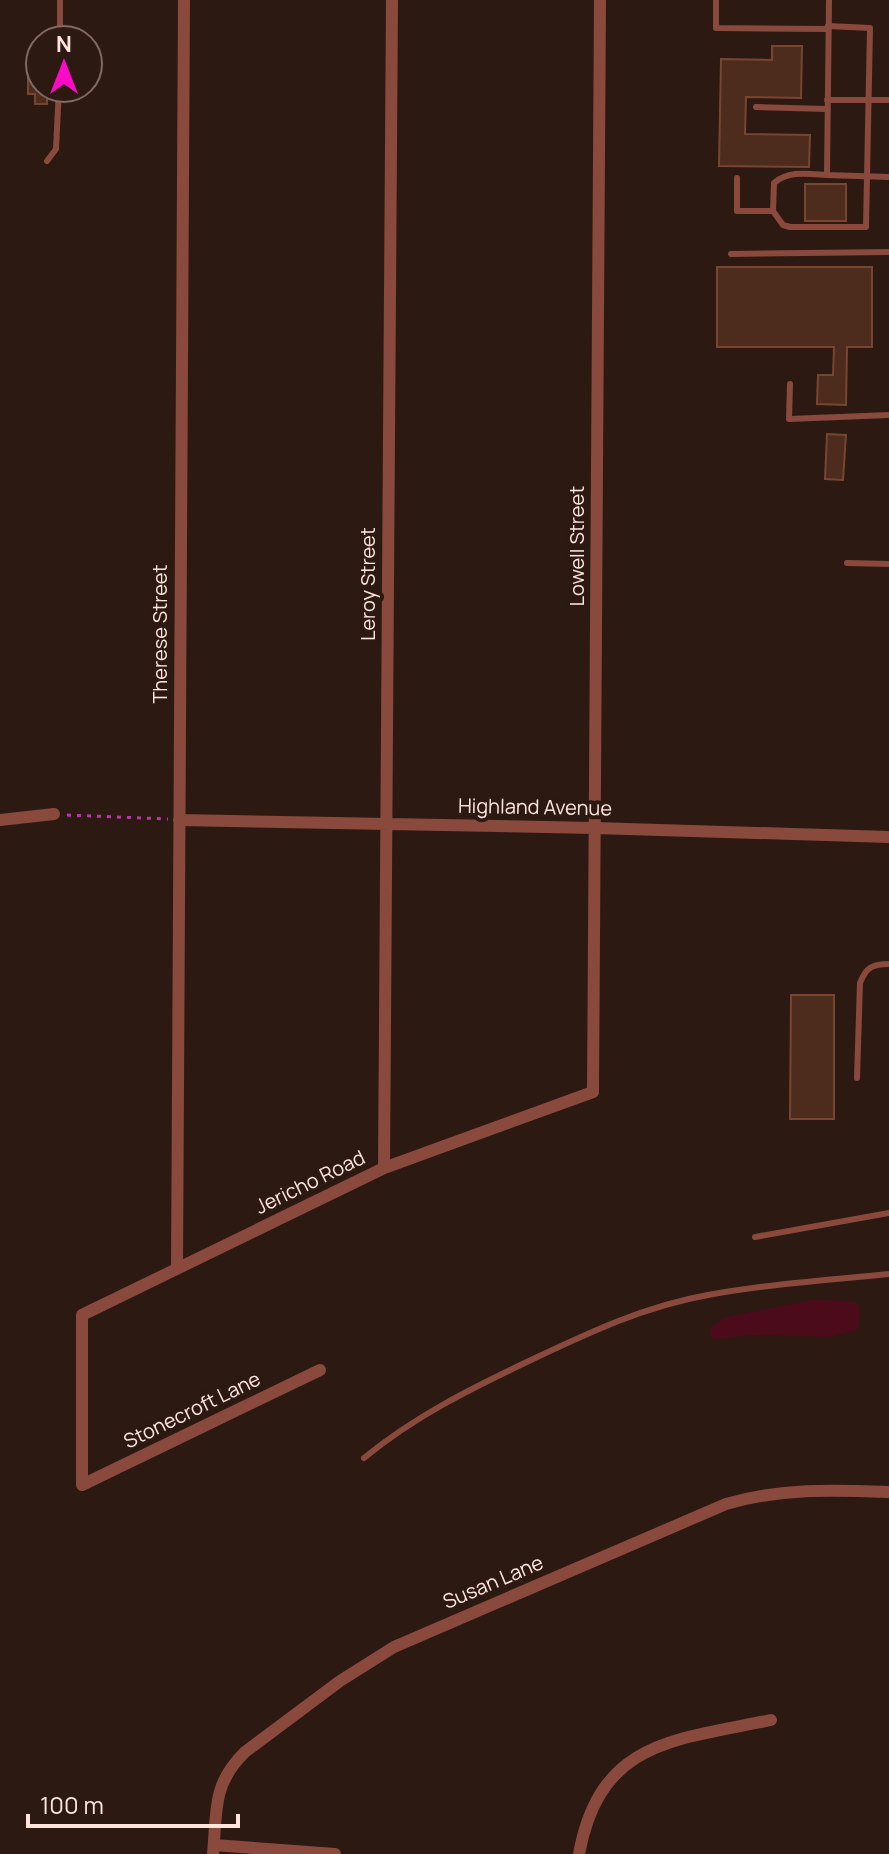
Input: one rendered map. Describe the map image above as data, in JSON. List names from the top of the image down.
{
  "streets": {
    "street": [
      "Lowell Street",
      "Leroy Street",
      "Therese Street",
      "Highland Avenue",
      "Jericho Road",
      "Stonecroft Lane",
      "Susan Lane"
    ]
  },
  "crossings": [
    ["Lowell Street", "Highland Avenue"],
    ["Lowell Street", "Jericho Road"],
    ["Leroy Street", "Highland Avenue"],
    ["Leroy Street", "Jericho Road"],
    ["Therese Street", "Highland Avenue"],
    ["Therese Street", "Jericho Road"],
    ["Jericho Road", "Stonecroft Lane"]
  ],
  "scale_bar": "100 m",
  "north": "top"
}
